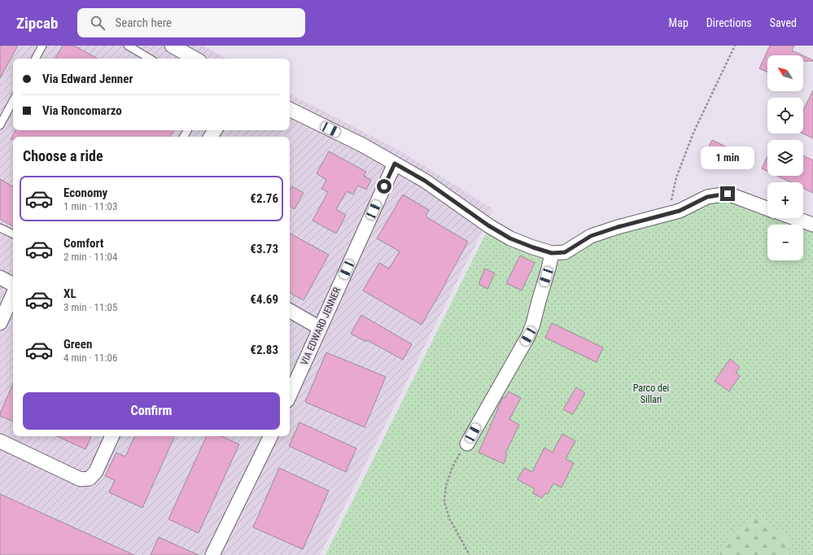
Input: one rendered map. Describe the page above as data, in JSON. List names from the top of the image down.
{
  "streets": {
    "street": ["VIA EDWARD JENNER"]
  },
  "parks": ["Parco dei Sillari"],
  "north": "top left",
  "page": {
    "header": "Zipcab",
    "search": "Search here",
    "nav": ["Map", "Directions", "Saved"],
    "map_buttons": ["+", "−"],
    "banner": ["Via Edward Jenner", "Via Roncomarzo"],
    "heading": "Choose a ride",
    "bubble": "1 min",
    "list": [
      {
        "name": "Economy",
        "note": "1 min · 11:03",
        "value": "€2.76"
      },
      {
        "name": "Comfort",
        "note": "2 min · 11:04",
        "value": "€3.73"
      },
      {
        "name": "XL",
        "note": "3 min · 11:05",
        "value": "€4.69"
      },
      {
        "name": "Green",
        "note": "4 min · 11:06",
        "value": "€2.83"
      }
    ],
    "buttons": "Confirm"
  }
}
